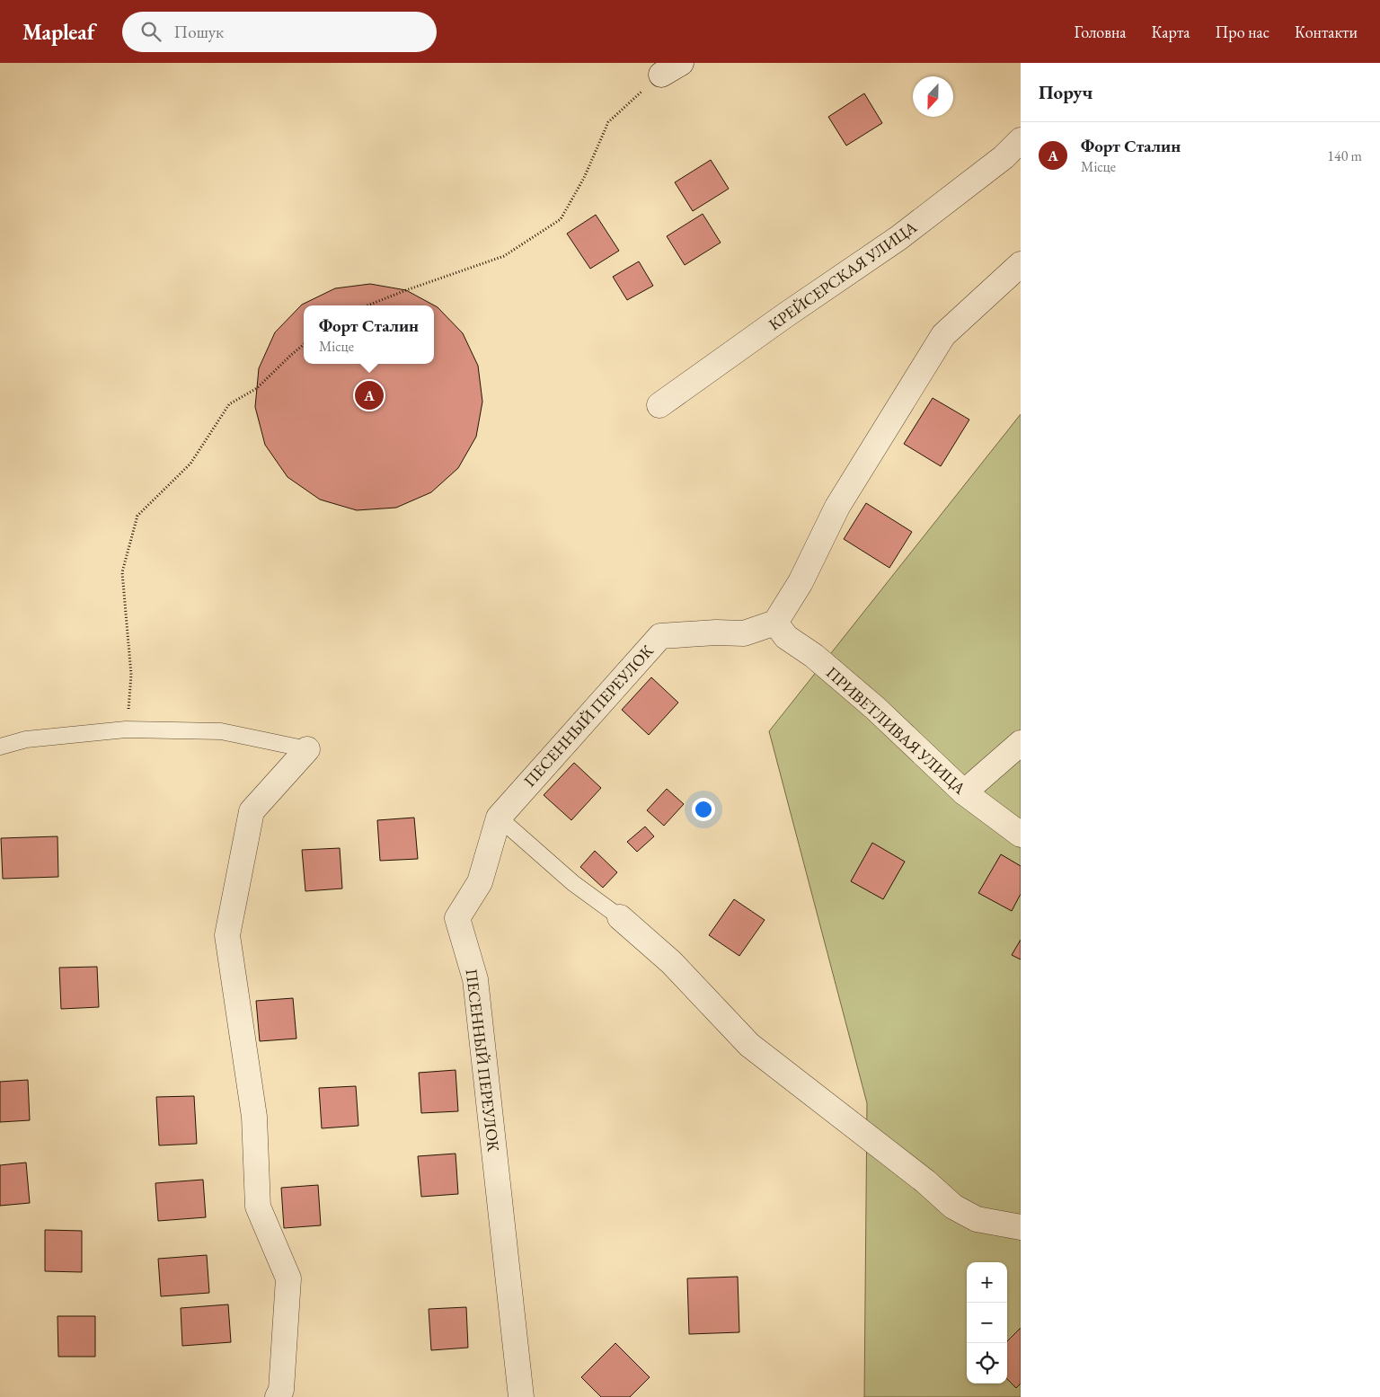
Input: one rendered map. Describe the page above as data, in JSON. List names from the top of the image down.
{
  "streets": {
    "street": ["КРЕЙСЕРСКАЯ УЛИЦА", "ПЕСЕННЫЙ ПЕРЕУЛОК", "ПРИВЕТЛИВАЯ УЛИЦА"]
  },
  "crossings": [
    ["ПЕСЕННЫЙ ПЕРЕУЛОК", "ПРИВЕТЛИВАЯ УЛИЦА"]
  ],
  "north": "bottom",
  "page": {
    "header": "Mapleaf",
    "search": "Пошук",
    "nav": [
      "Головна",
      "Карта",
      "Про нас",
      "Контакти"
    ],
    "heading": "Поруч",
    "list": [
      {
        "mark": "A",
        "name": "Форт Сталин",
        "note": "Місце",
        "value": "140 m"
      }
    ],
    "popup": ["Форт Сталин", "Місце"],
    "pins": "A",
    "map_buttons": ["+", "−"]
  }
}
